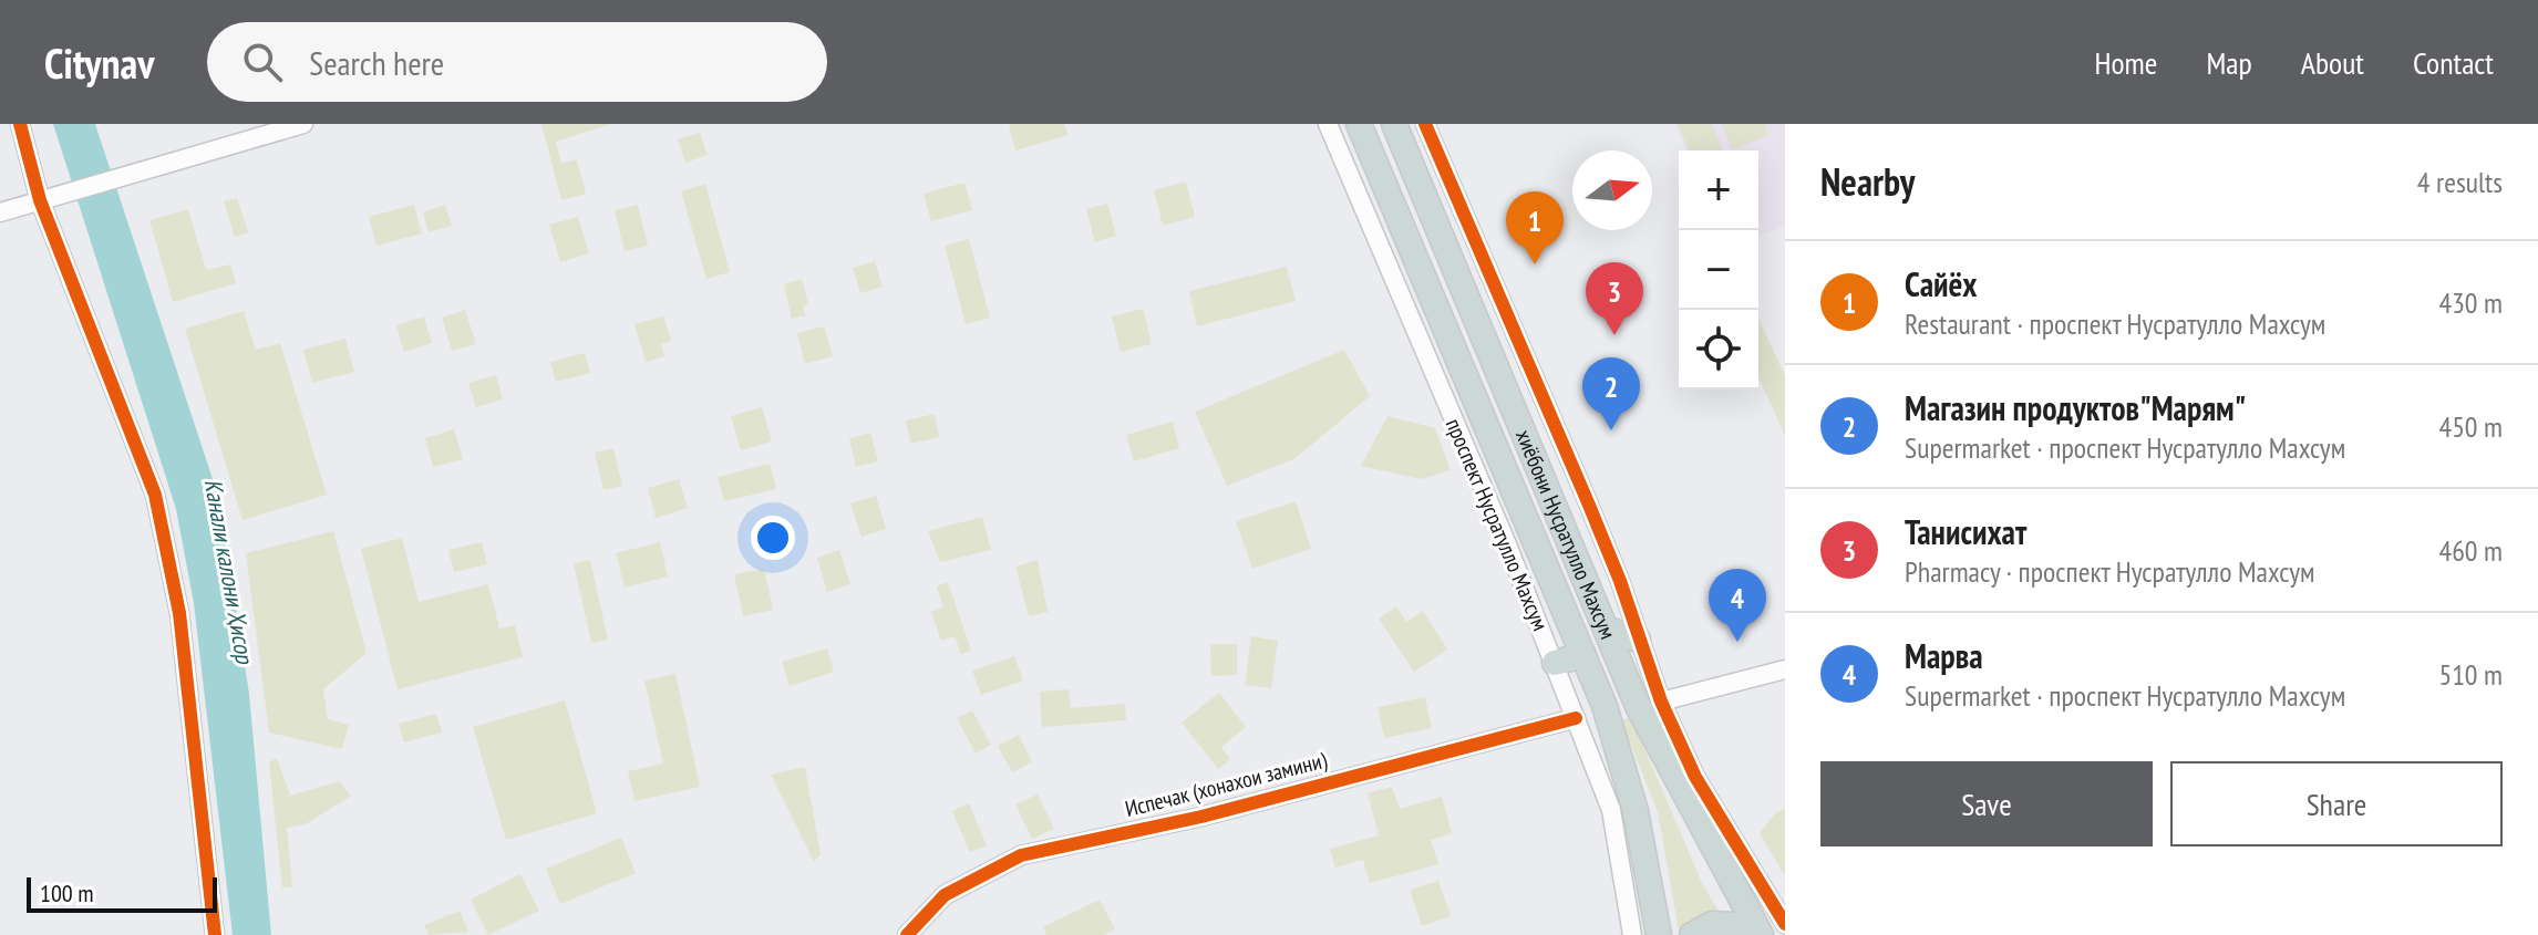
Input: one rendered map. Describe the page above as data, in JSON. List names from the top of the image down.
{
  "streets": {
    "highway": ["хиёбони Нусратулло Махсум"],
    "street": ["проспект Нусратулло Махсум", "Испечак (хонахои замини)"]
  },
  "crossings": [
    ["проспект Нусратулло Махсум", "Испечак (хонахои замини)"]
  ],
  "water": ["Канали калони Ҳисор"],
  "scale_bar": "100 m",
  "north": "right",
  "page": {
    "header": "Citynav",
    "search": "Search here",
    "nav": [
      "Home",
      "Map",
      "About",
      "Contact"
    ],
    "heading": ["Nearby", "4 results"],
    "map_buttons": ["+", "−"],
    "pins": [
      "1",
      "3",
      "2",
      "4"
    ],
    "list": [
      {
        "mark": "1",
        "name": "Сайёх",
        "note": "Restaurant · проспект Нусратулло Махсум",
        "value": "430 m"
      },
      {
        "mark": "2",
        "name": "Магазин продуктов\"Марям\"",
        "note": "Supermarket · проспект Нусратулло Махсум",
        "value": "450 m"
      },
      {
        "mark": "3",
        "name": "Танисихат",
        "note": "Pharmacy · проспект Нусратулло Махсум",
        "value": "460 m"
      },
      {
        "mark": "4",
        "name": "Марва",
        "note": "Supermarket · проспект Нусратулло Махсум",
        "value": "510 m"
      }
    ],
    "buttons": ["Save", "Share"],
    "scale": "100 m"
  }
}
